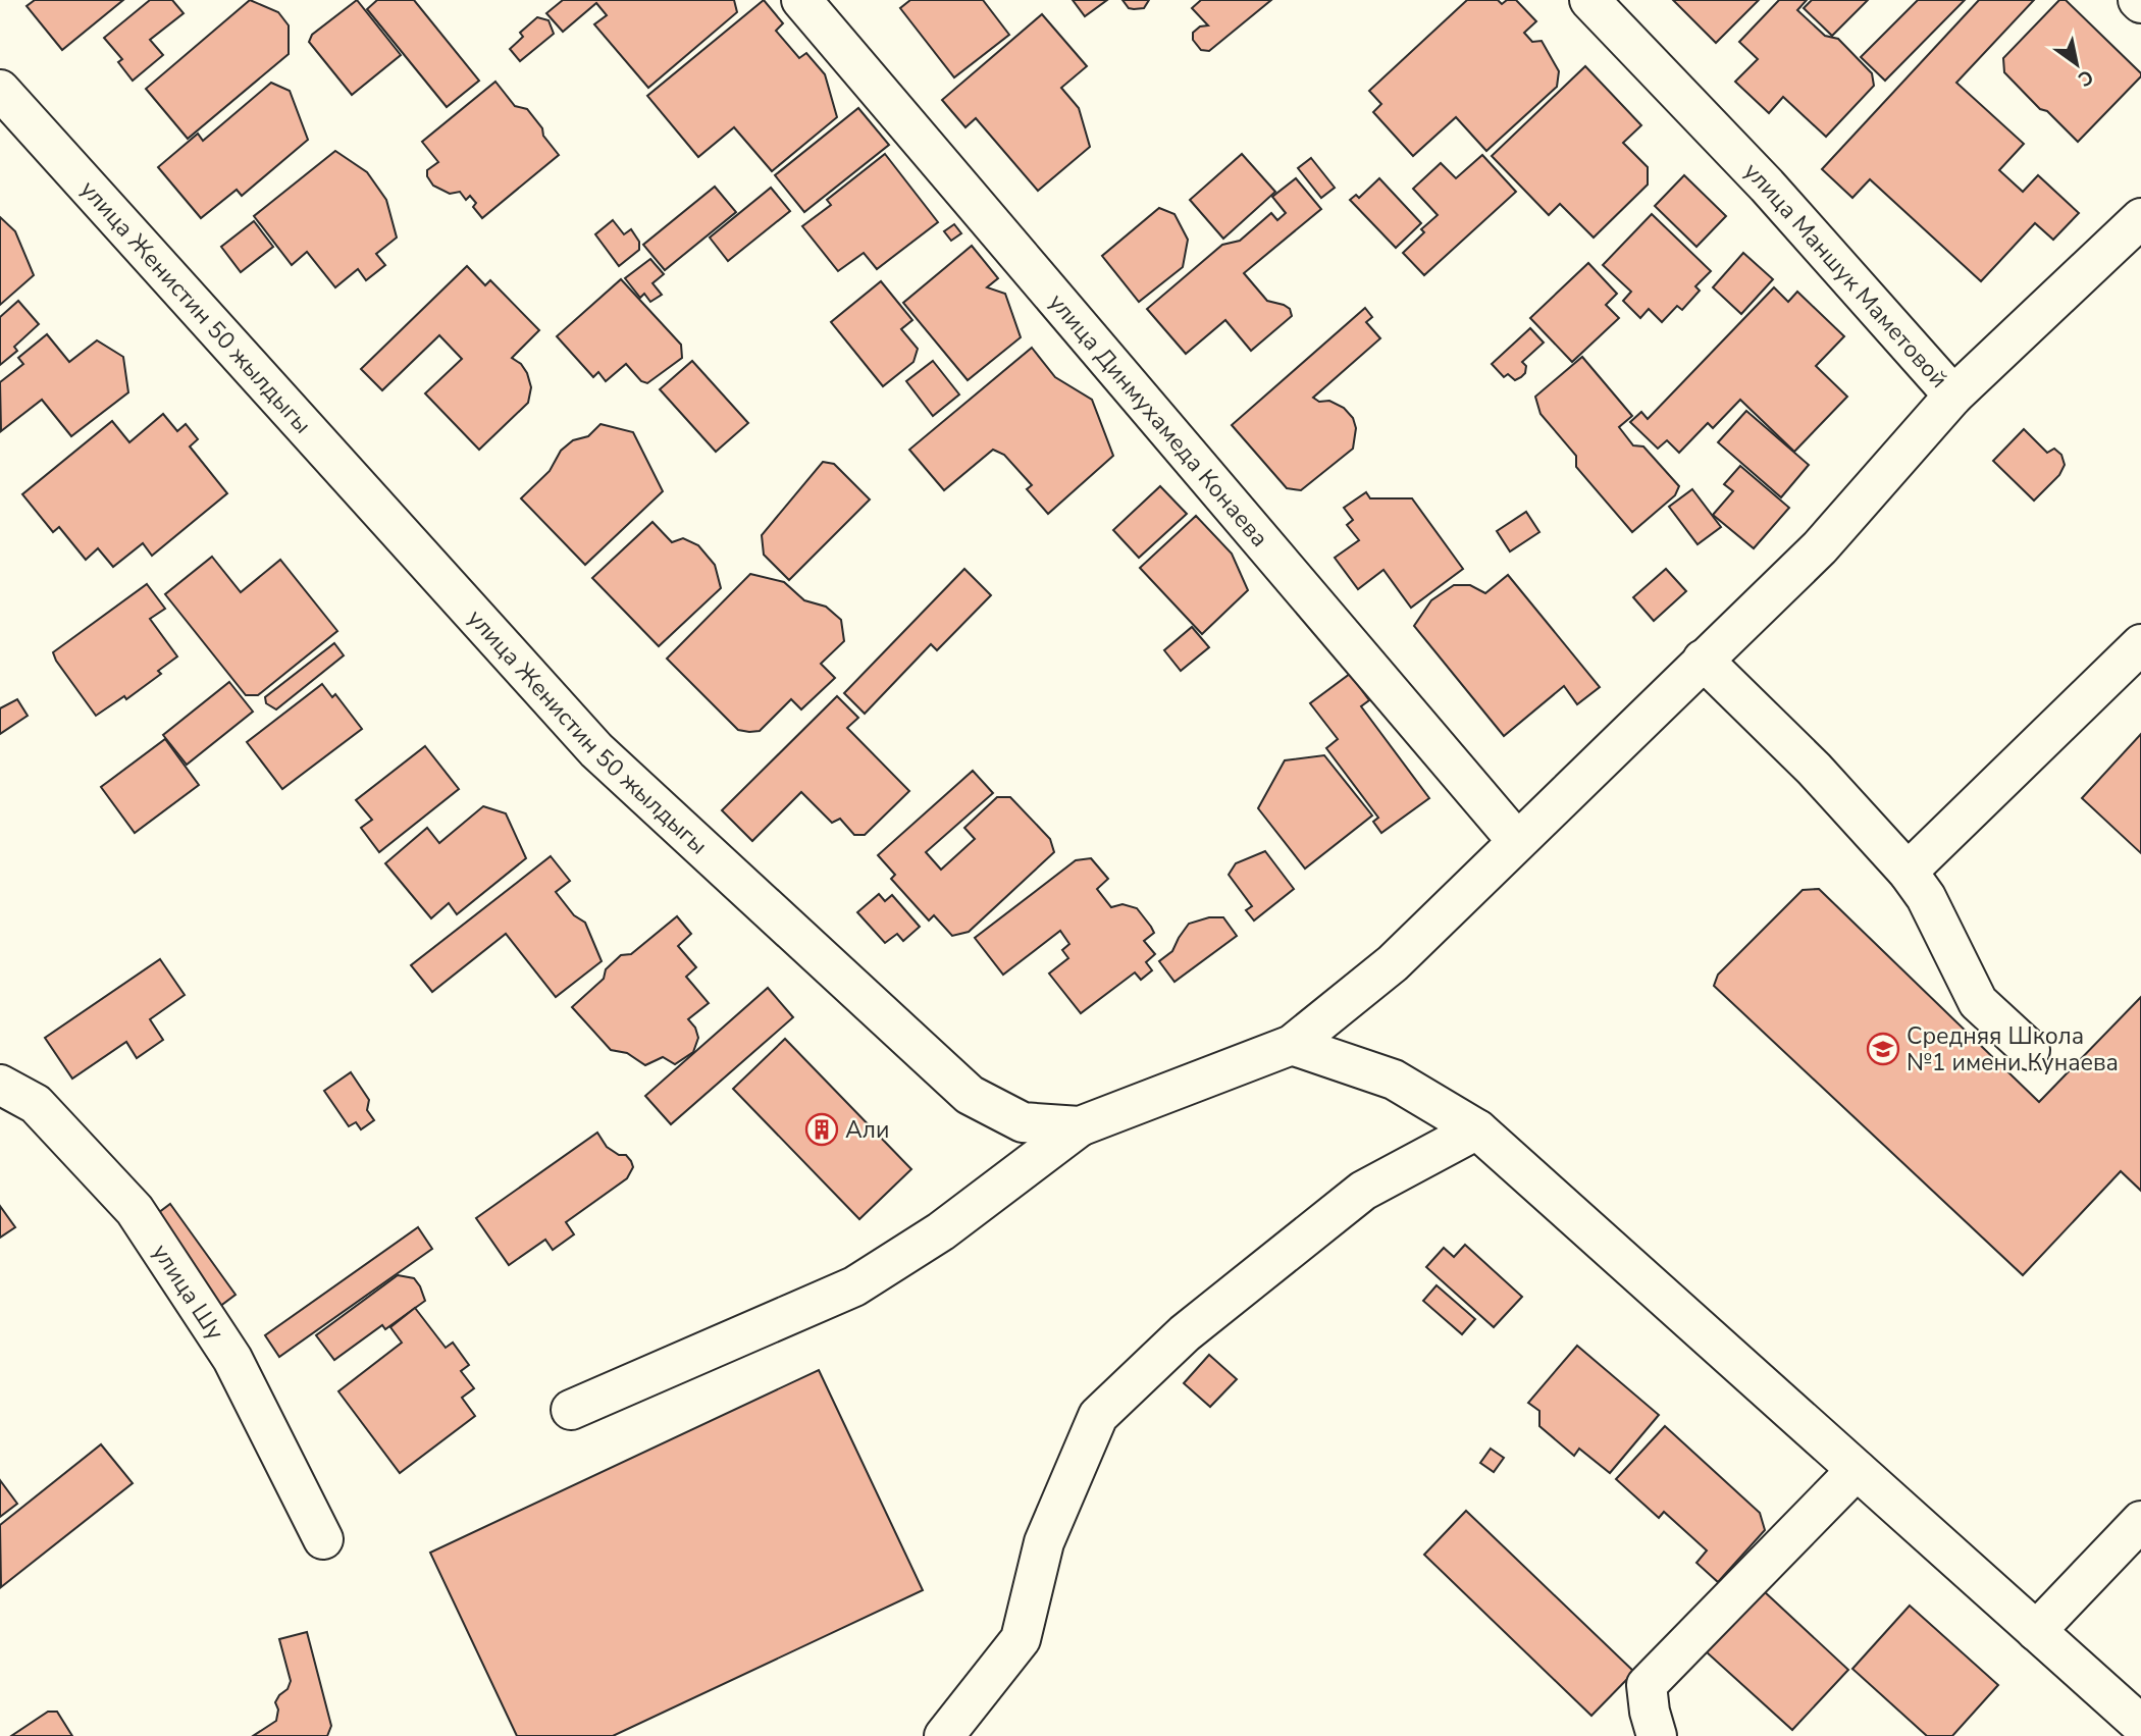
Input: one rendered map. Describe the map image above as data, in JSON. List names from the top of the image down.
{
  "streets": {
    "street": [
      "улица Маншук Маметовой",
      "улица Женистин 50 жылдыгы",
      "улица Динмухамеда Конаева",
      "улица Шу"
    ]
  },
  "crossings": [
    ["улица Маншук Маметовой", "улица Женистин 50 жылдыгы"],
    ["улица Женистин 50 жылдыгы", "улица Динмухамеда Конаева"]
  ],
  "places": {
    "school or university": ["Средняя Школа №1 имени Кунаева"],
    "building": ["Али"]
  },
  "north": "bottom right"
}
